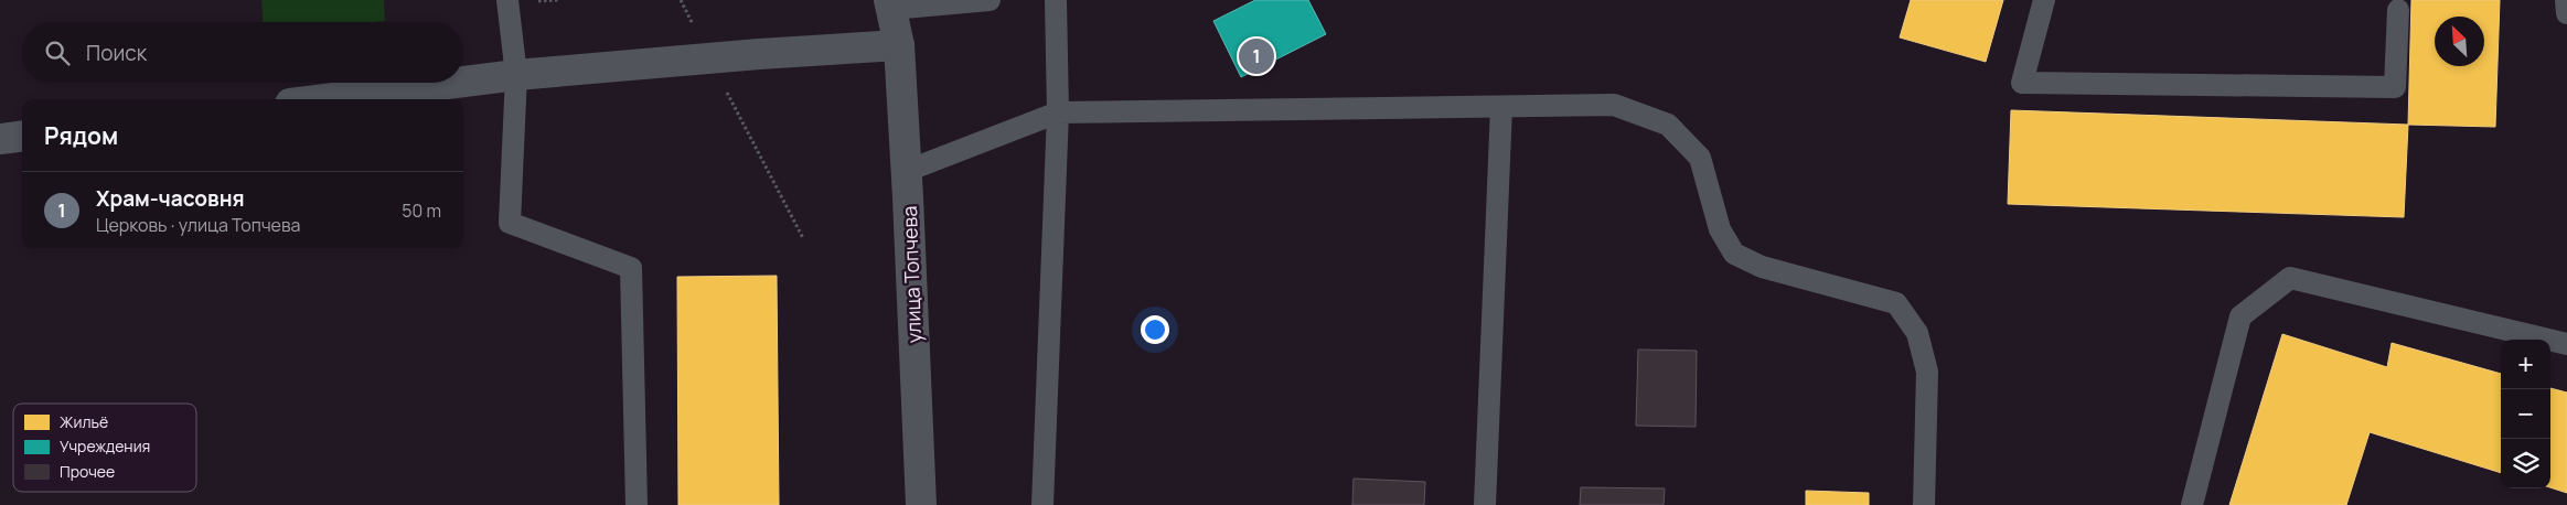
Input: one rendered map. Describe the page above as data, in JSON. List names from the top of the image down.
{
  "streets": {
    "street": ["улица Топчева"]
  },
  "legend": ["Жильё", "Учреждения", "Прочее"],
  "north": "top left",
  "page": {
    "search": "Поиск",
    "pins": "1",
    "heading": "Рядом",
    "list": [
      {
        "mark": "1",
        "name": "Храм-часовня",
        "note": "Церковь · улица Топчева",
        "value": "50 m"
      }
    ],
    "map_buttons": ["+", "−"]
  }
}
